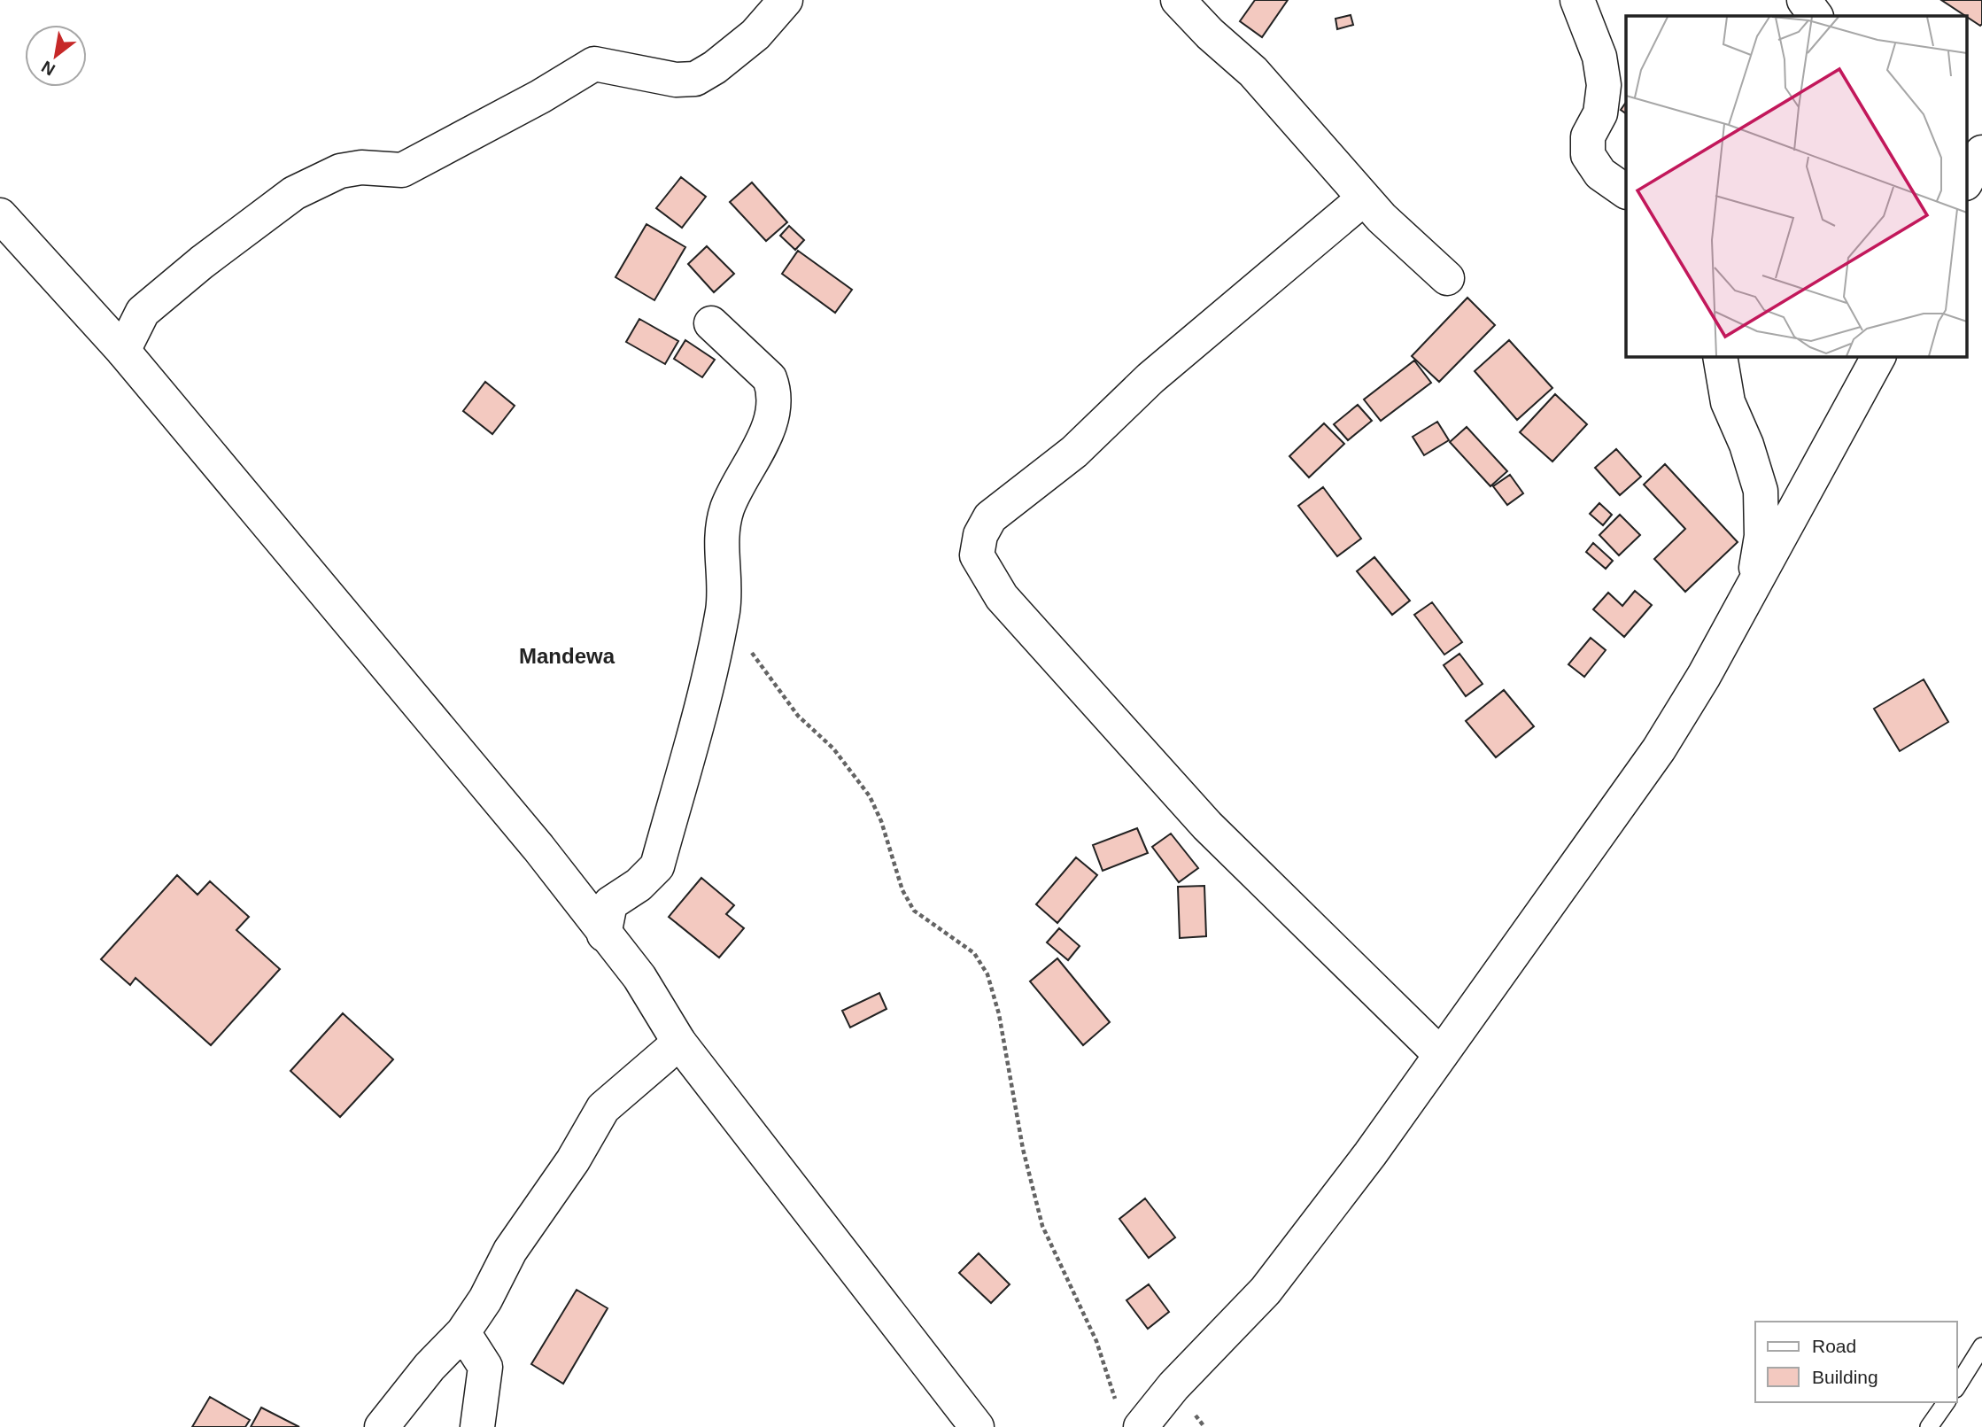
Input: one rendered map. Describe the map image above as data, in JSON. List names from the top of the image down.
{
  "districts": ["Mandewa"],
  "legend": ["Road", "Building"],
  "north": "bottom left"
}
